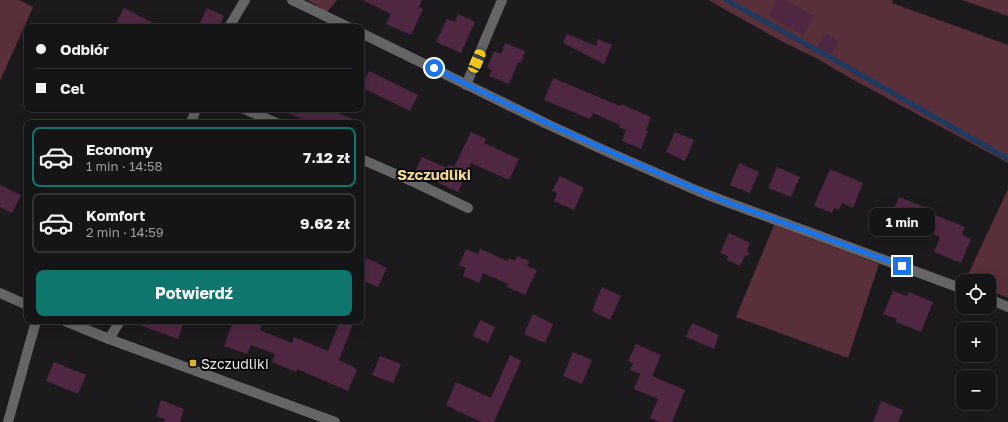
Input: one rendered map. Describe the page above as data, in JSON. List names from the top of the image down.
{
  "districts": ["Szczudliki"],
  "places": {
    "transit": ["Szczudliki"]
  },
  "page": {
    "banner": ["Odbiór", "Cel"],
    "list": [
      {
        "name": "Economy",
        "note": "1 min · 14:58",
        "value": "7.12 zł"
      },
      {
        "name": "Komfort",
        "note": "2 min · 14:59",
        "value": "9.62 zł"
      }
    ],
    "bubble": "1 min",
    "buttons": "Potwierdź",
    "map_buttons": ["+", "−"]
  }
}
